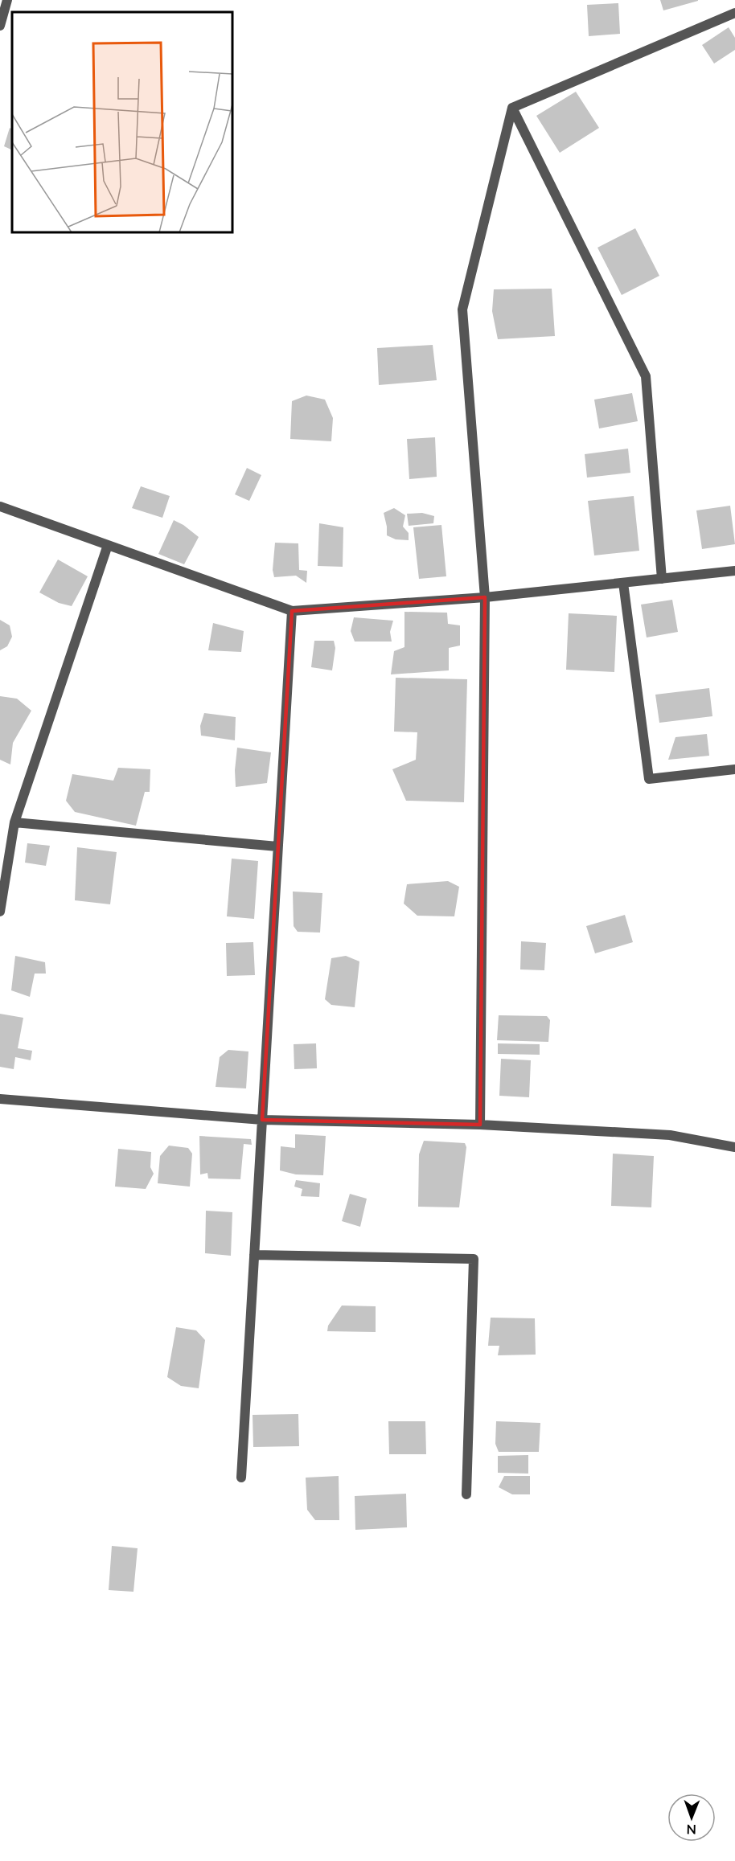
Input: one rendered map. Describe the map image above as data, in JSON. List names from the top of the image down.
{
  "north": "bottom"
}
